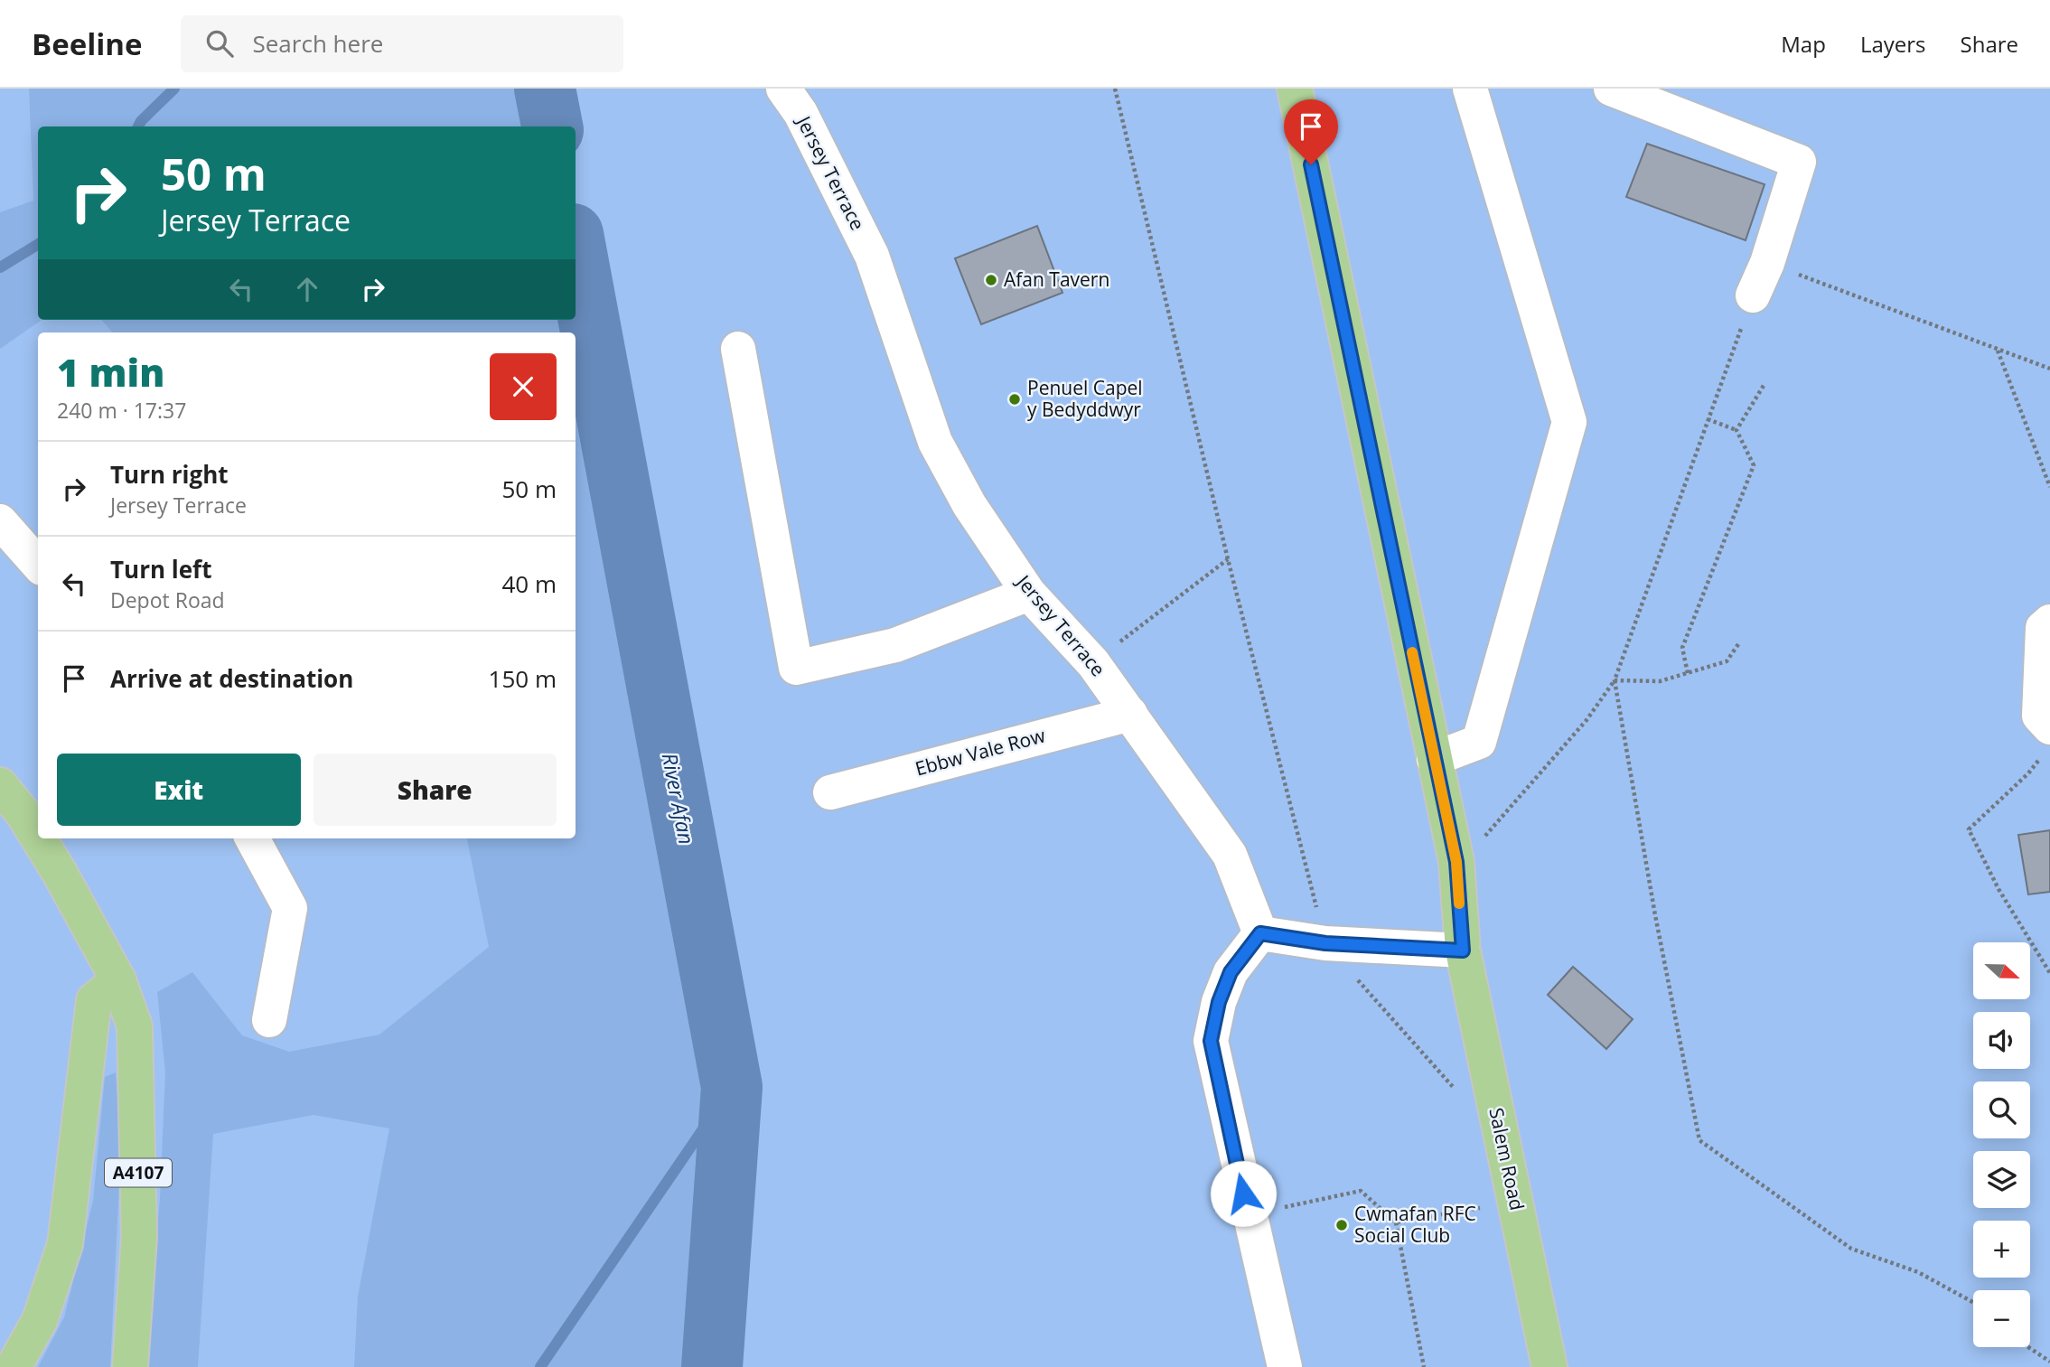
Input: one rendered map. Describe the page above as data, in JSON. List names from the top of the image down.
{
  "streets": {
    "main road": ["Salem Road", "A4107"],
    "street": ["Jersey Terrace", "Ebbw Vale Row"]
  },
  "crossings": [
    ["Jersey Terrace", "Ebbw Vale Row"]
  ],
  "water": ["River Afan"],
  "places": ["Afan Tavern", "Penuel Capel y Bedyddwyr", "Cwmafan RFC Social Club"],
  "north": "right",
  "page": {
    "header": "Beeline",
    "search": "Search here",
    "nav": ["Map", "Layers", "Share"],
    "turn": ["50 m", "Jersey Terrace"],
    "heading": ["1 min", "240 m · 17:37"],
    "list": [
      {
        "name": "Turn right",
        "note": "Jersey Terrace",
        "value": "50 m"
      },
      {
        "name": "Turn left",
        "note": "Depot Road",
        "value": "40 m"
      },
      {
        "name": "Arrive at destination",
        "value": "150 m"
      }
    ],
    "buttons": ["Exit", "Share"],
    "map_buttons": ["+", "−"]
  }
}
